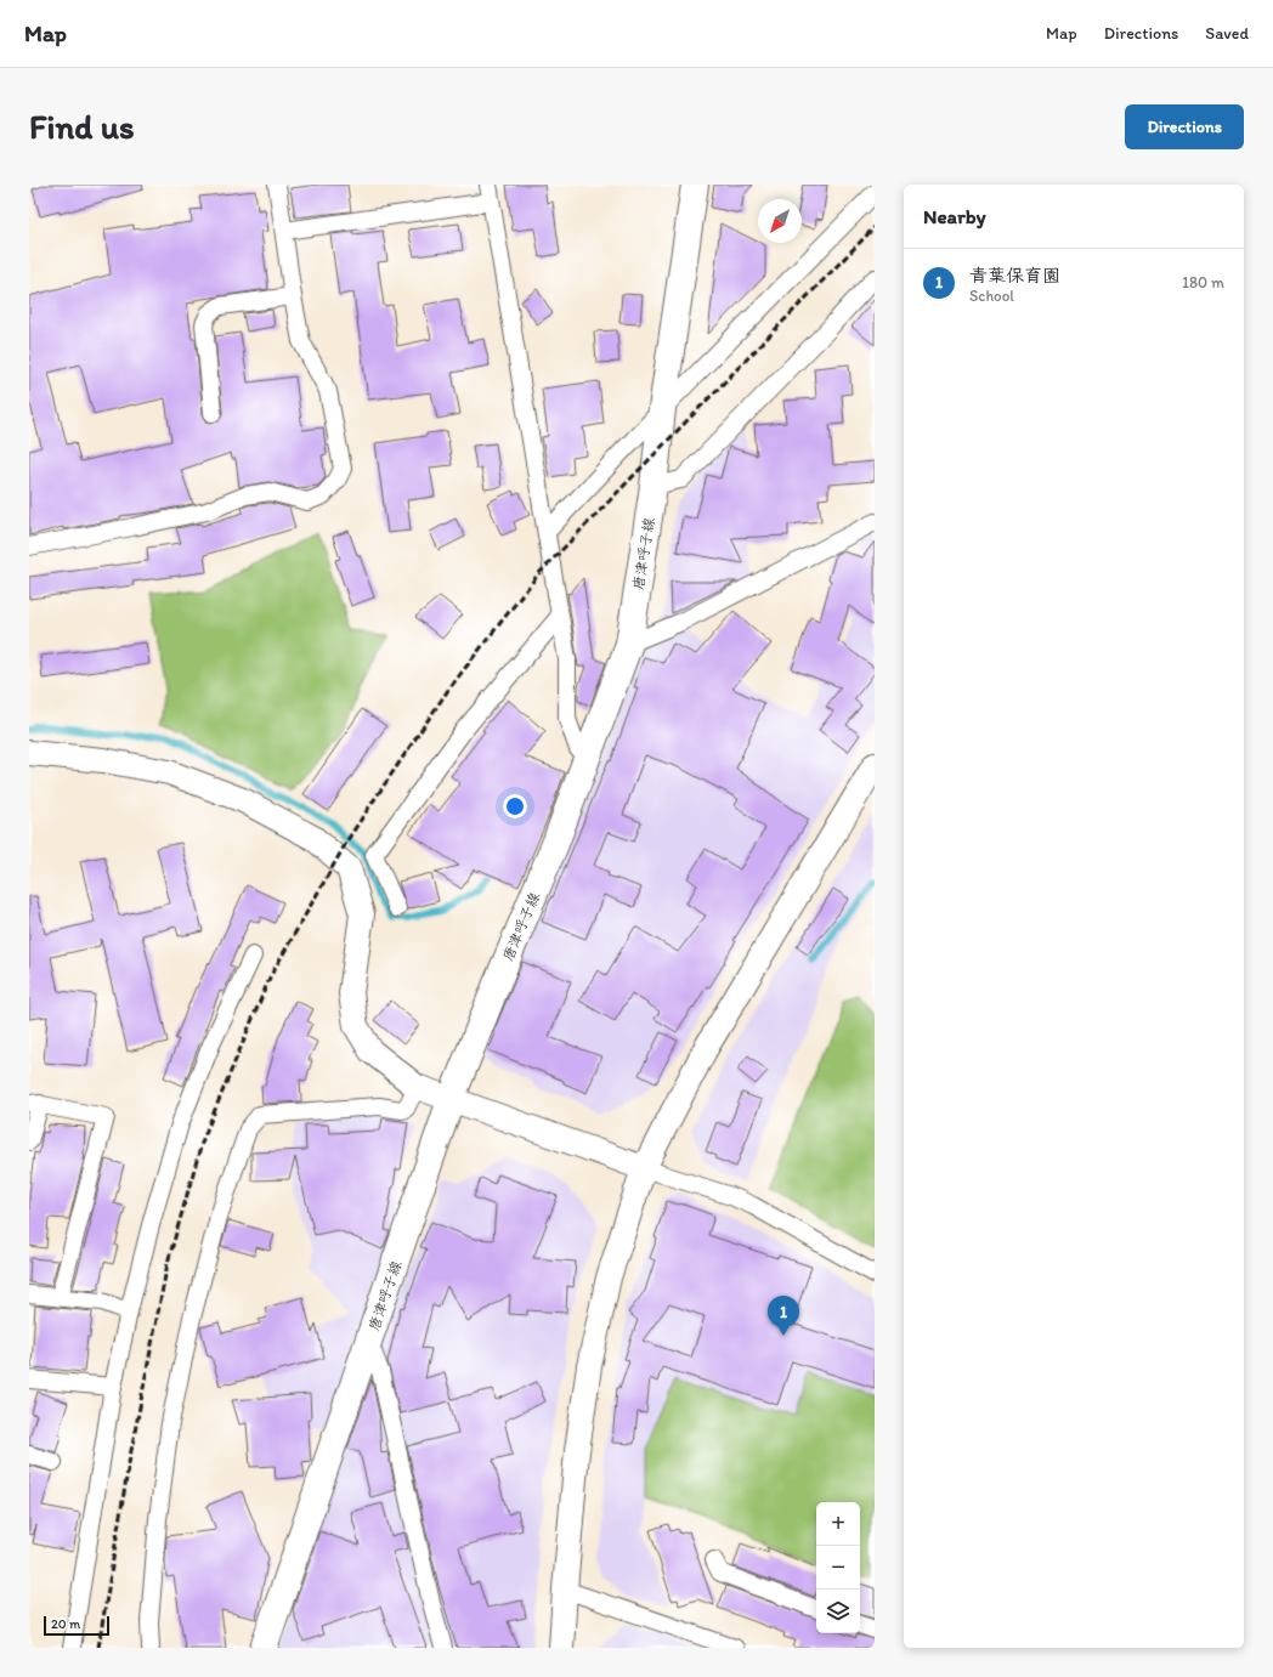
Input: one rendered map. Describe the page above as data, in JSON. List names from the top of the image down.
{
  "streets": {
    "main road": ["唐津呼子線"]
  },
  "scale_bar": "20 m",
  "north": "bottom left",
  "page": {
    "header": "Map",
    "nav": ["Map", "Directions", "Saved"],
    "buttons": "Directions",
    "title": "Find us",
    "heading": "Nearby",
    "list": [
      {
        "mark": "1",
        "name": "青葉保育園",
        "note": "School",
        "value": "180 m"
      }
    ],
    "pins": "1",
    "map_buttons": ["+", "−"],
    "scale": "20 m"
  }
}
